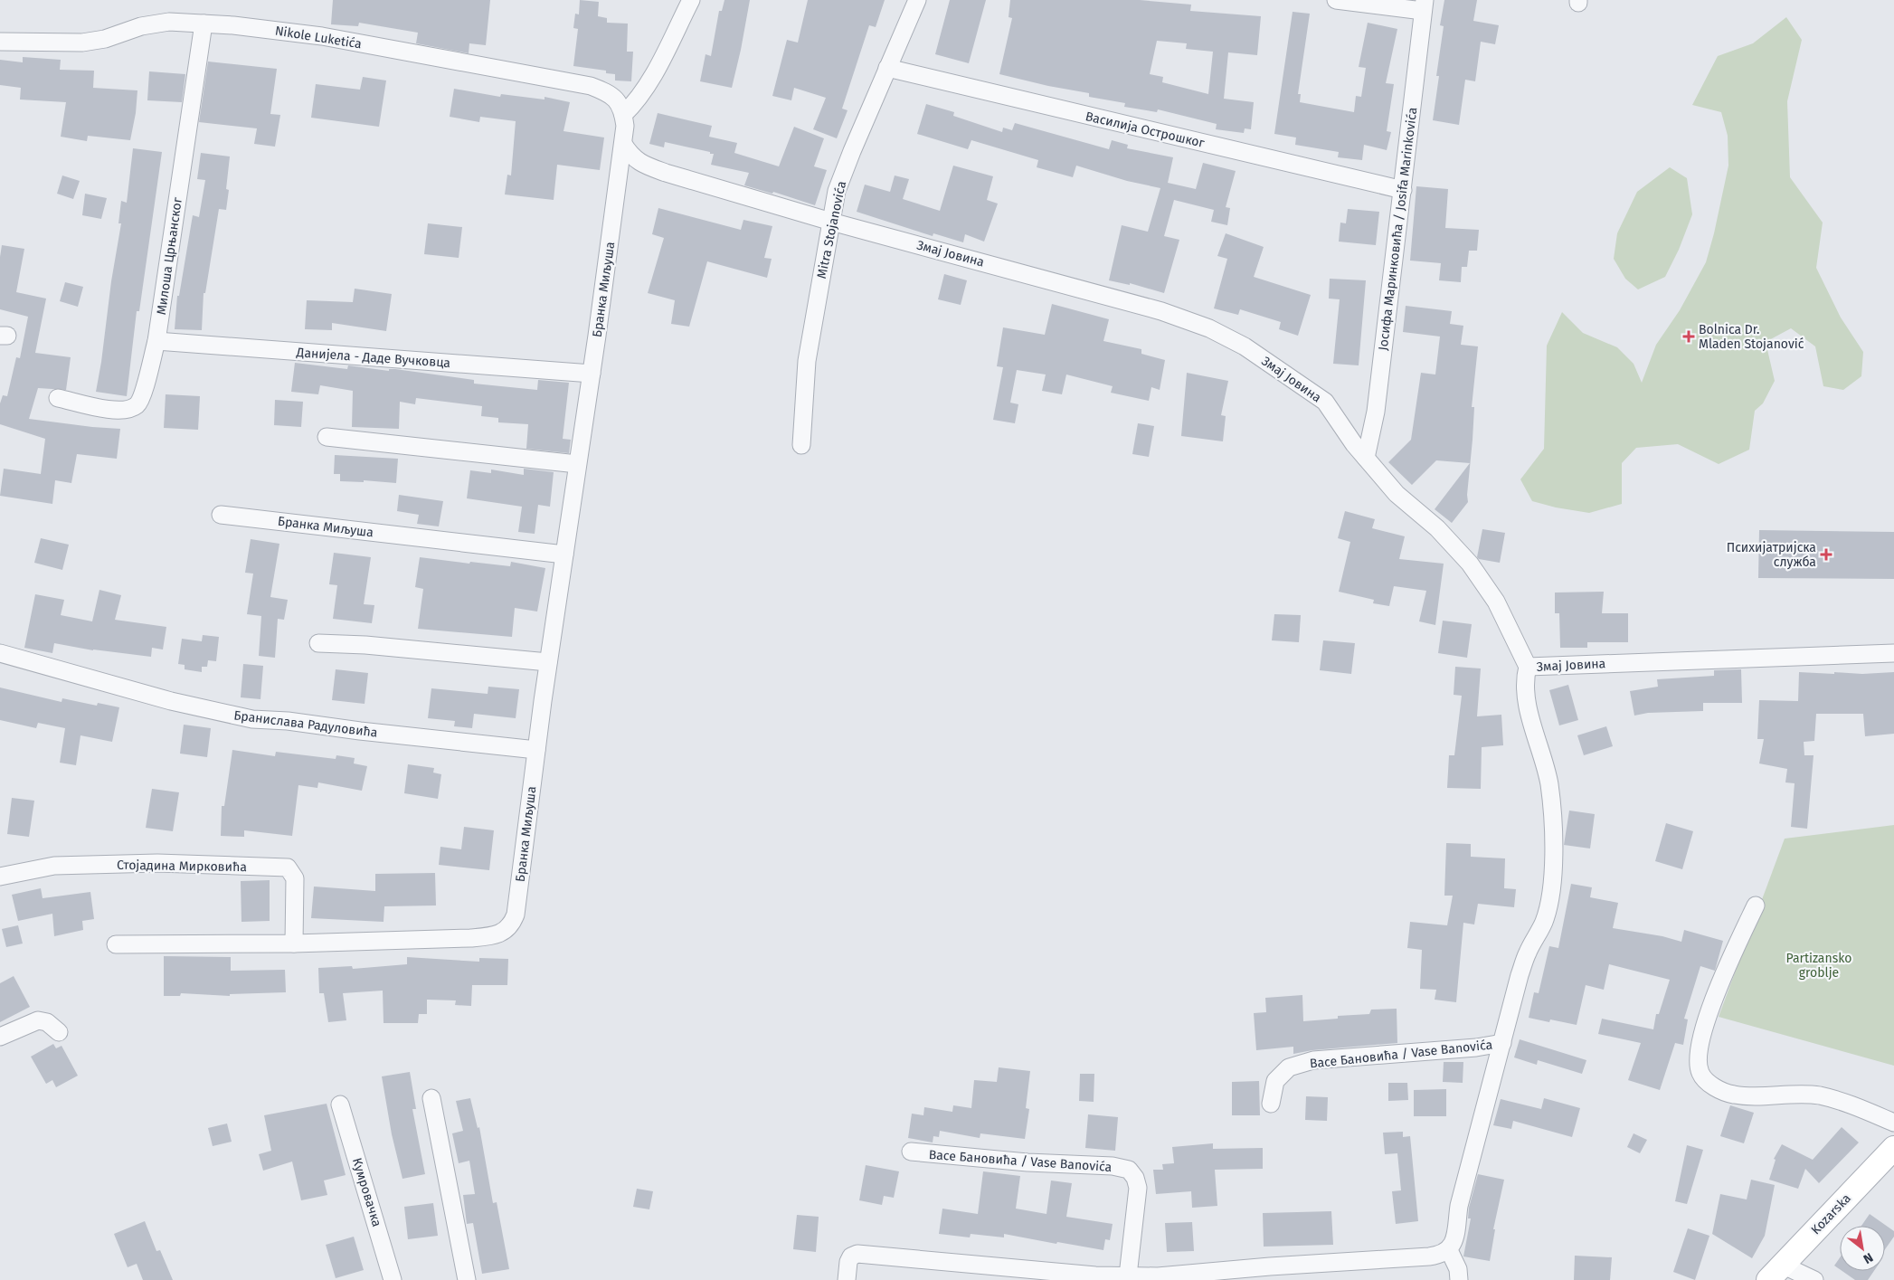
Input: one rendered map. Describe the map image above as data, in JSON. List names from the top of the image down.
{
  "streets": {
    "street": [
      "Nikole Luketića",
      "Василија Острошког",
      "Јосифа Маринковића / Josifa Marinkovića",
      "Mitra Stojanovića",
      "Змај Јовина",
      "Милоша Црњанског",
      "Бранка Миљуша",
      "Данијела - Даде Вучковца",
      "Бранислава Радуловића",
      "Стојадина Мирковића",
      "Васе Бановића / Vase Banovića",
      "Кумровачка",
      "Kozarska"
    ]
  },
  "crossings": [
    ["Nikole Luketića", "Милоша Црњанског"],
    ["Nikole Luketića", "Бранка Миљуша"],
    ["Василија Острошког", "Јосифа Маринковића / Josifa Marinkovića"],
    ["Василија Острошког", "Mitra Stojanovića"],
    ["Јосифа Маринковића / Josifa Marinkovića", "Змај Јовина"],
    ["Mitra Stojanovića", "Змај Јовина"],
    ["Змај Јовина", "Бранка Миљуша"],
    ["Змај Јовина", "Васе Бановића / Vase Banovića"],
    ["Милоша Црњанског", "Данијела - Даде Вучковца"],
    ["Бранка Миљуша", "Данијела - Даде Вучковца"],
    ["Бранка Миљуша", "Бранислава Радуловића"],
    ["Бранка Миљуша", "Стојадина Мирковића"]
  ],
  "parks": ["Partizansko groblje"],
  "places": {
    "health": ["Bolnica Dr. Mladen Stojanović", "Психијатријска служба"]
  },
  "north": "bottom right"
}
